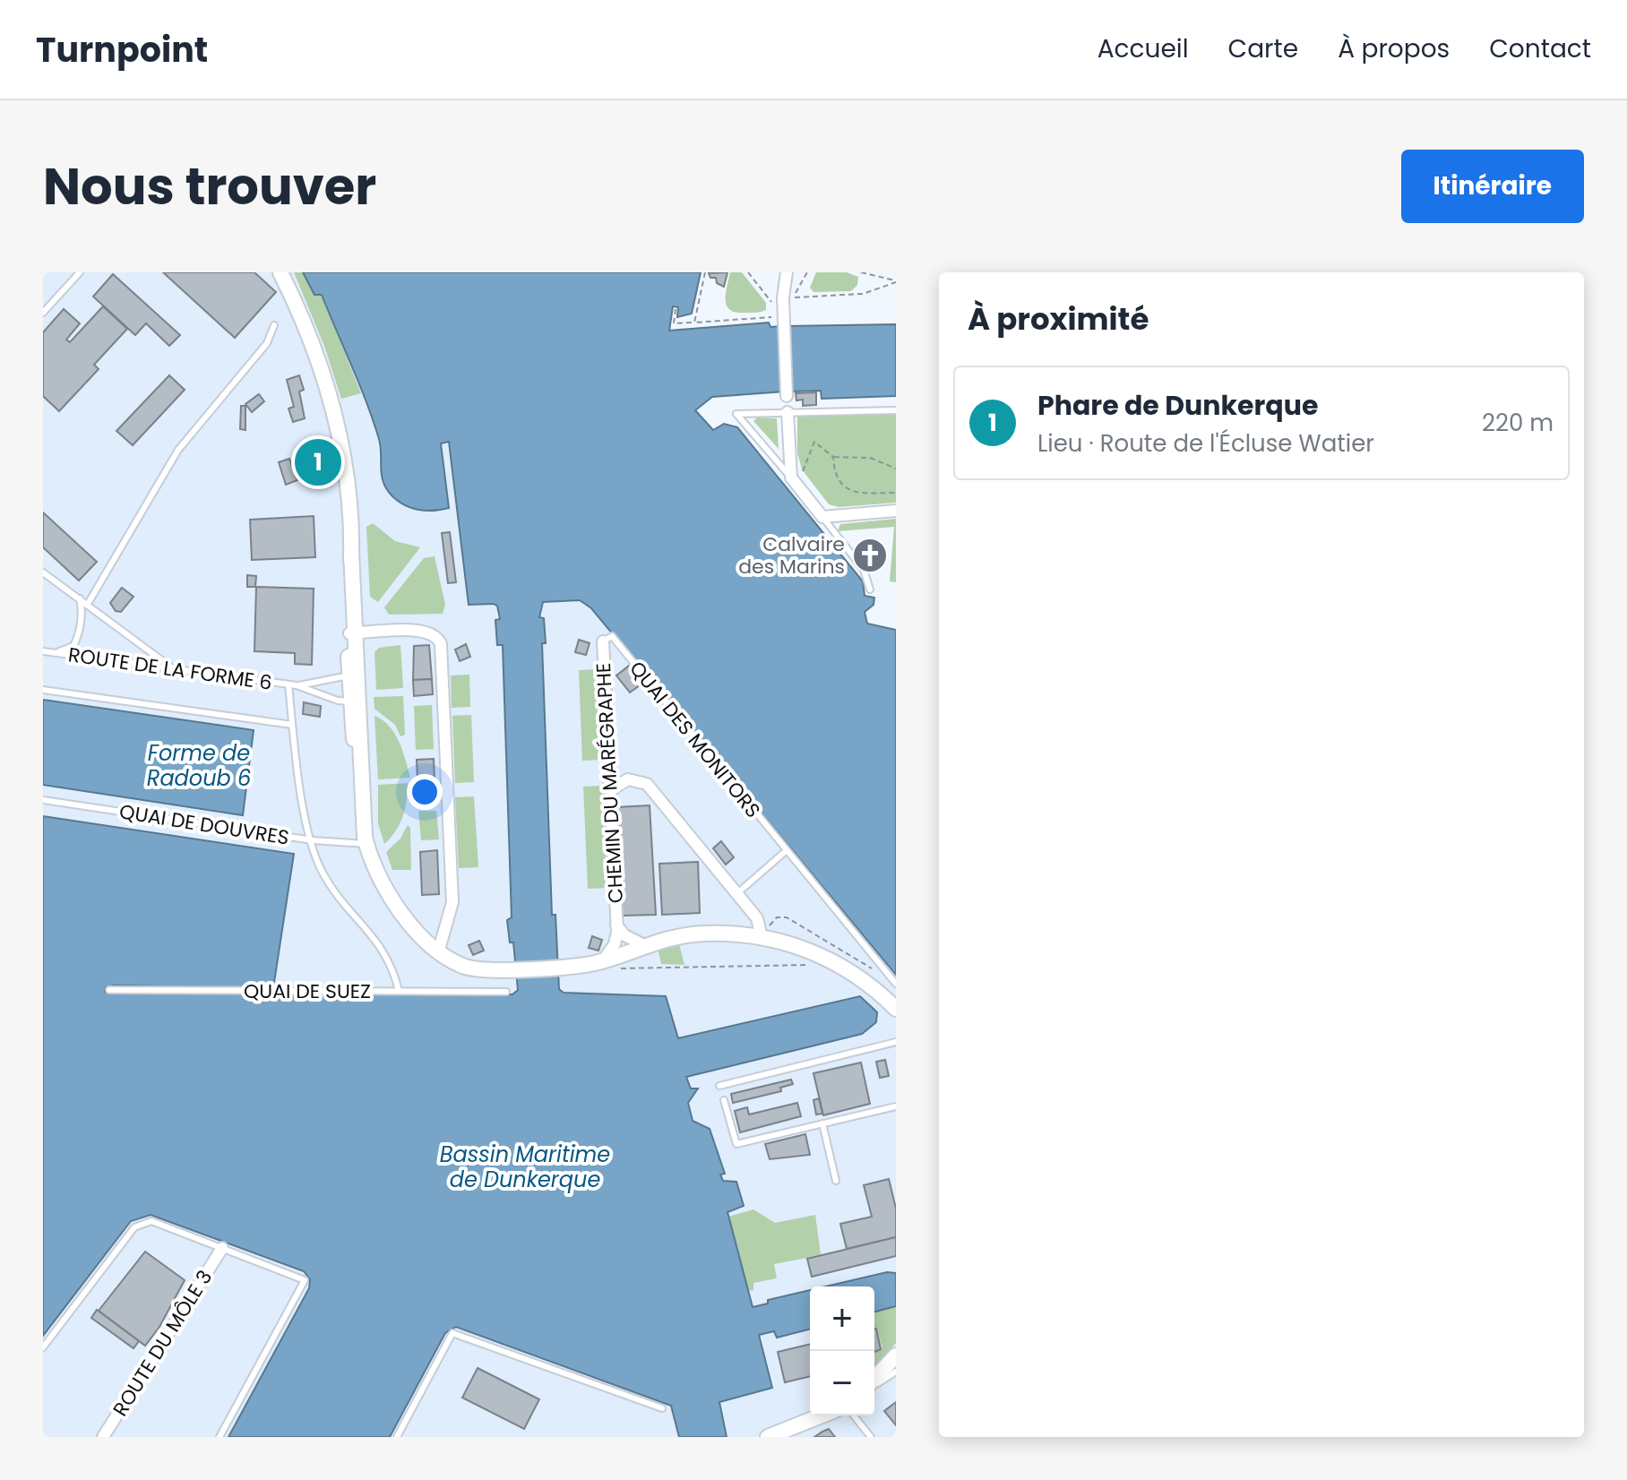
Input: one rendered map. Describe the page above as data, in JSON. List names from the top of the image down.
{
  "streets": {
    "street": ["CHEMIN DU MARÉGRAPHE", "ROUTE DU MÔLE 3"],
    "lane": [
      "ROUTE DE LA FORME 6",
      "QUAI DES MONITORS",
      "QUAI DE DOUVRES",
      "QUAI DE SUEZ"
    ]
  },
  "crossings": [
    ["QUAI DES MONITORS", "CHEMIN DU MARÉGRAPHE"]
  ],
  "water": ["Forme de Radoub 6", "Bassin Maritime de Dunkerque"],
  "places": {
    "church": ["Calvaire des Marins"]
  },
  "page": {
    "header": "Turnpoint",
    "nav": [
      "Accueil",
      "Carte",
      "À propos",
      "Contact"
    ],
    "title": "Nous trouver",
    "buttons": "Itinéraire",
    "heading": "À proximité",
    "list": [
      {
        "mark": "1",
        "name": "Phare de Dunkerque",
        "note": "Lieu · Route de l'Écluse Watier",
        "value": "220 m"
      }
    ],
    "pins": "1",
    "map_buttons": ["+", "−"]
  }
}
